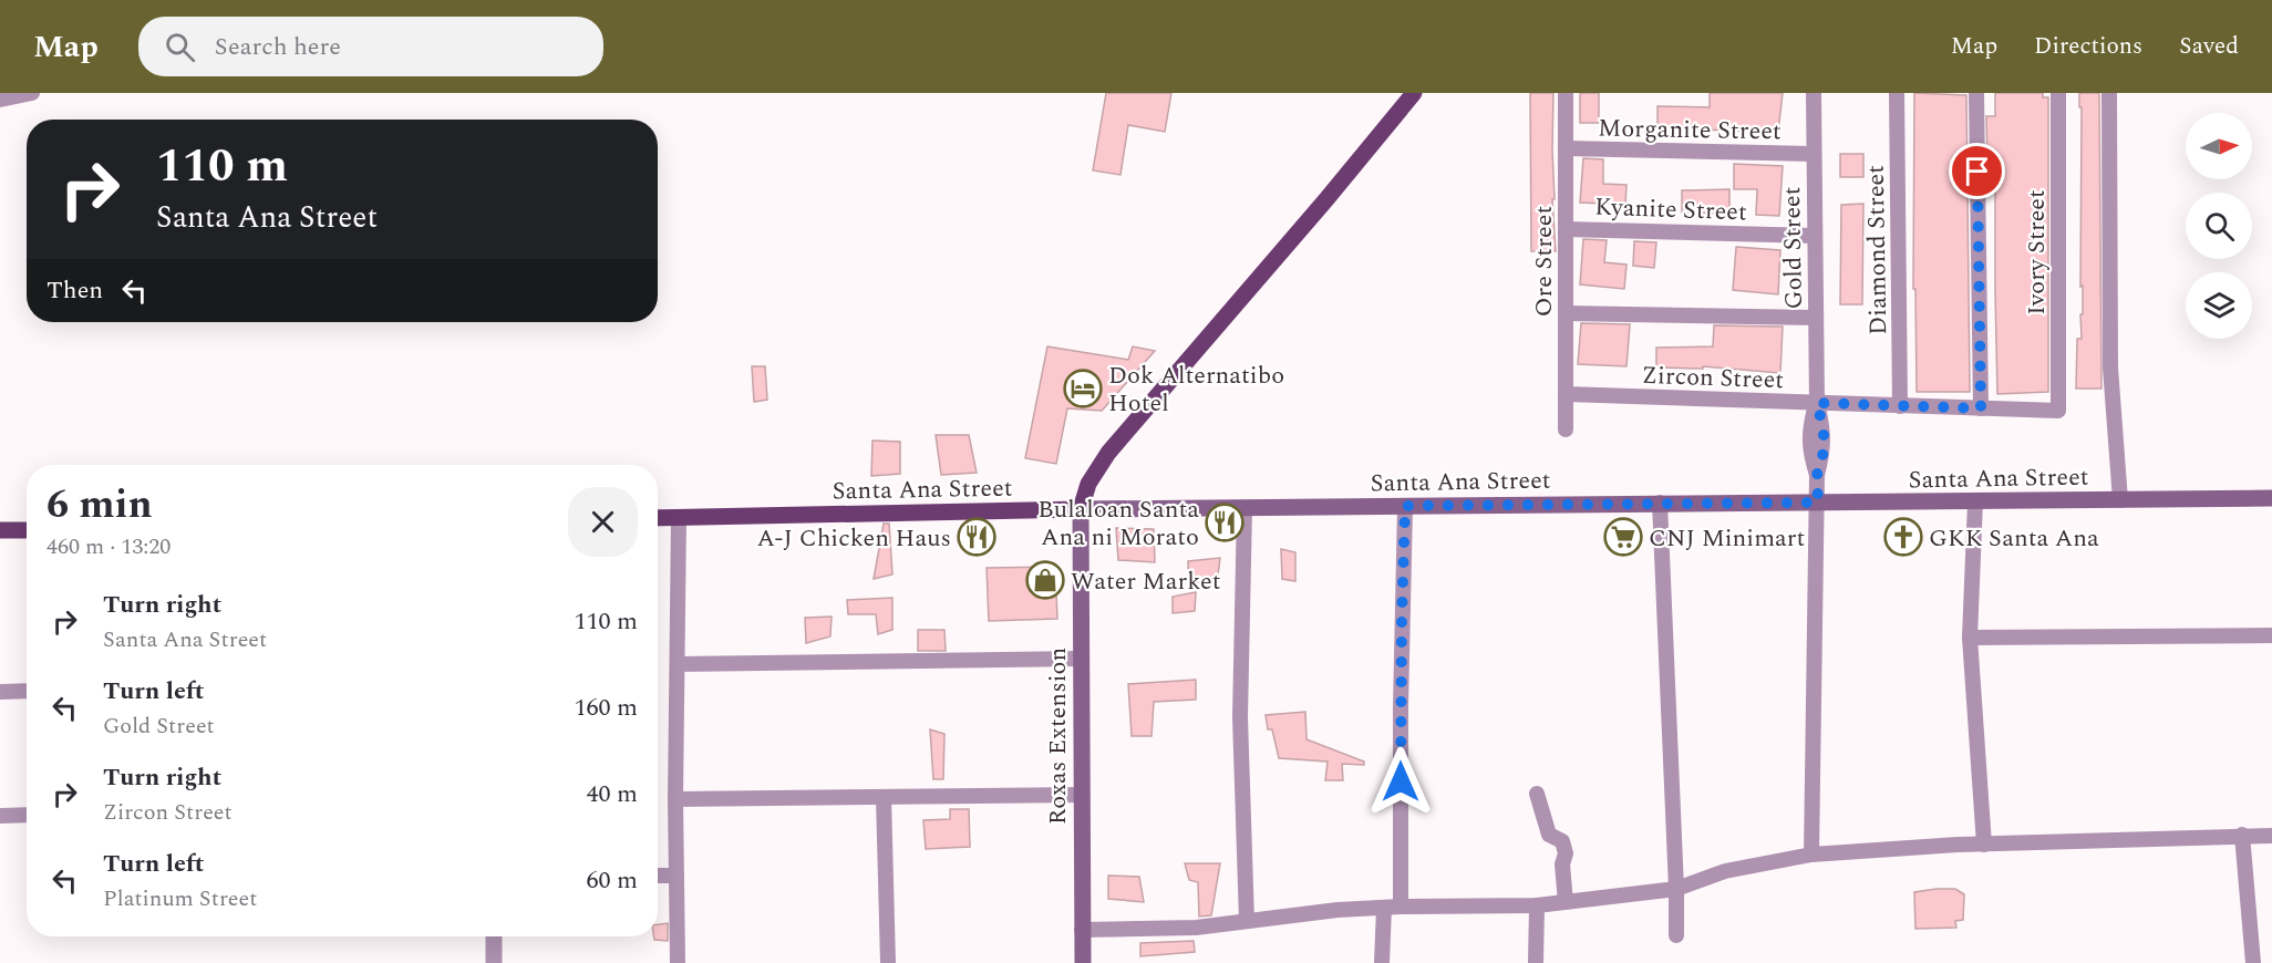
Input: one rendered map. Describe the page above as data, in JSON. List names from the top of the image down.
{
  "streets": {
    "main road": ["Santa Ana Street", "Roxas Extension"],
    "street": [
      "Morganite Street",
      "Kyanite Street",
      "Gold Street",
      "Diamond Street",
      "Ivory Street",
      "Ore Street",
      "Zircon Street"
    ]
  },
  "crossings": [
    ["Morganite Street", "Gold Street"],
    ["Morganite Street", "Ore Street"],
    ["Kyanite Street", "Gold Street"],
    ["Kyanite Street", "Ore Street"],
    ["Gold Street", "Zircon Street"],
    ["Gold Street", "Santa Ana Street"],
    ["Diamond Street", "Zircon Street"],
    ["Ivory Street", "Zircon Street"],
    ["Ore Street", "Zircon Street"],
    ["Santa Ana Street", "Roxas Extension"]
  ],
  "places": {
    "hotel": ["Dok Alternatibo Hotel"],
    "restaurant": ["Bulaloan Santa Ana ni Morato", "A-J Chicken Haus"],
    "supermarket": ["CNJ Minimart"],
    "church": ["GKK Santa Ana"],
    "shop": ["Water Market"]
  },
  "north": "right",
  "page": {
    "header": "Map",
    "search": "Search here",
    "nav": ["Map", "Directions", "Saved"],
    "turn": ["110 m", "Santa Ana Street"],
    "then": "Then",
    "heading": ["6 min", "460 m · 13:20"],
    "list": [
      {
        "name": "Turn right",
        "note": "Santa Ana Street",
        "value": "110 m"
      },
      {
        "name": "Turn left",
        "note": "Gold Street",
        "value": "160 m"
      },
      {
        "name": "Turn right",
        "note": "Zircon Street",
        "value": "40 m"
      },
      {
        "name": "Turn left",
        "note": "Platinum Street",
        "value": "60 m"
      }
    ]
  }
}
